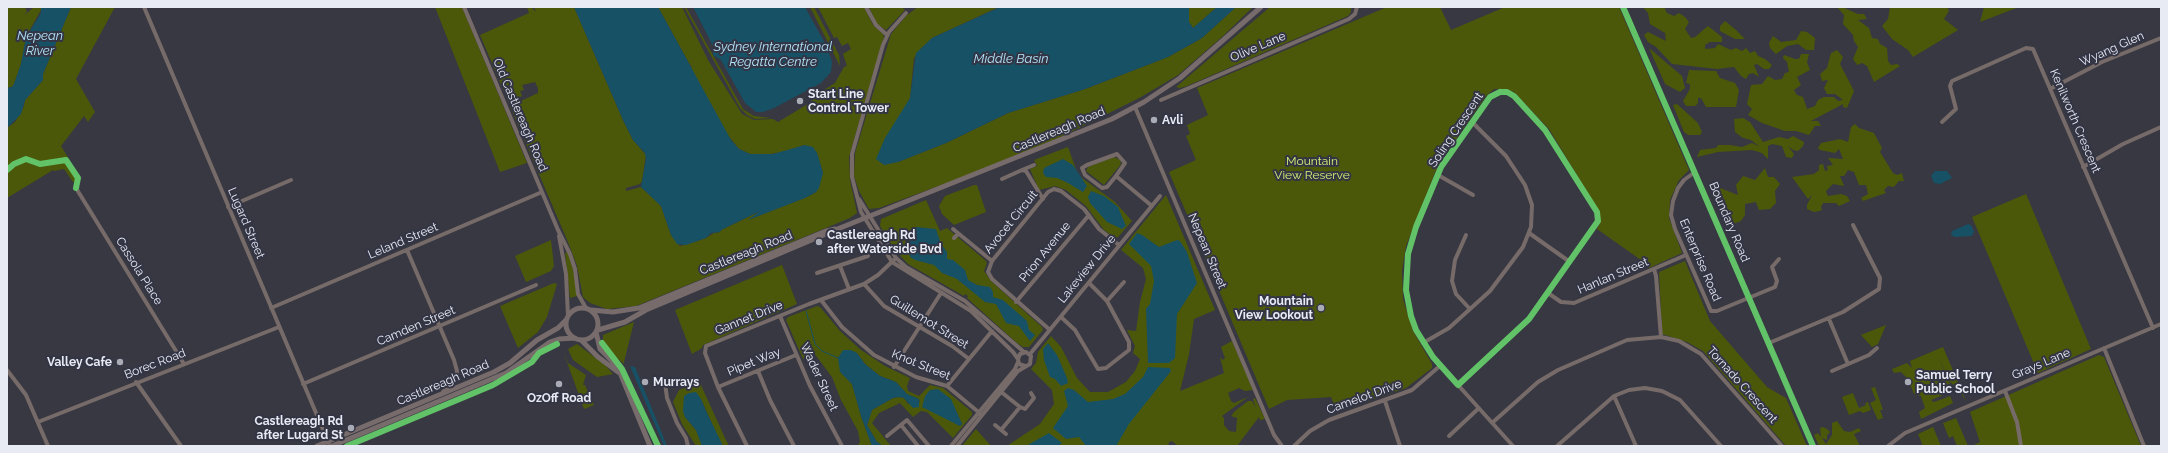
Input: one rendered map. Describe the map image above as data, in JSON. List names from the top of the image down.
{
  "streets": {
    "main road": ["Castlereagh Road"],
    "street": [
      "Olive Lane",
      "Wyang Glen",
      "Old Castlereagh Road",
      "Kenilworth Crescent",
      "Soling Crescent",
      "Avocet Circuit",
      "Boundary Road",
      "Lugard Street",
      "Leland Street",
      "Nepean Street",
      "Prion Avenue",
      "Enterprise Road",
      "Lakeview Drive",
      "Cassola Place",
      "Hanlan Street",
      "Gannet Drive",
      "Guillemot Street",
      "Camden Street",
      "Pipet Way",
      "Borec Road",
      "Grays Lane",
      "Knot Street",
      "Wader Street",
      "Tornado Crescent",
      "Camelot Drive"
    ]
  },
  "crossings": [
    ["Wyang Glen", "Kenilworth Crescent"],
    ["Old Castlereagh Road", "Castlereagh Road"],
    ["Old Castlereagh Road", "Leland Street"],
    ["Kenilworth Crescent", "Grays Lane"],
    ["Castlereagh Road", "Lugard Street"],
    ["Castlereagh Road", "Nepean Street"],
    ["Soling Crescent", "Hanlan Street"],
    ["Soling Crescent", "Camelot Drive"],
    ["Avocet Circuit", "Prion Avenue"],
    ["Avocet Circuit", "Lakeview Drive"],
    ["Boundary Road", "Enterprise Road"],
    ["Lugard Street", "Leland Street"],
    ["Lugard Street", "Camden Street"],
    ["Lugard Street", "Borec Road"],
    ["Enterprise Road", "Hanlan Street"],
    ["Cassola Place", "Borec Road"],
    ["Gannet Drive", "Guillemot Street"],
    ["Gannet Drive", "Pipet Way"],
    ["Gannet Drive", "Knot Street"],
    ["Gannet Drive", "Wader Street"],
    ["Pipet Way", "Wader Street"]
  ],
  "water": ["Nepean River", "Sydney International Regatta Centre", "Middle Basin"],
  "parks": ["Mountain View Reserve"],
  "places": [
    "Start Line Control Tower",
    "Avli",
    "Castlereagh Rd after Waterside Bvd",
    "Mountain View Lookout",
    "Valley Cafe",
    "Murrays",
    "Samuel Terry Public School",
    "OzOff Road",
    "Castlereagh Rd after Lugard St"
  ]
}
